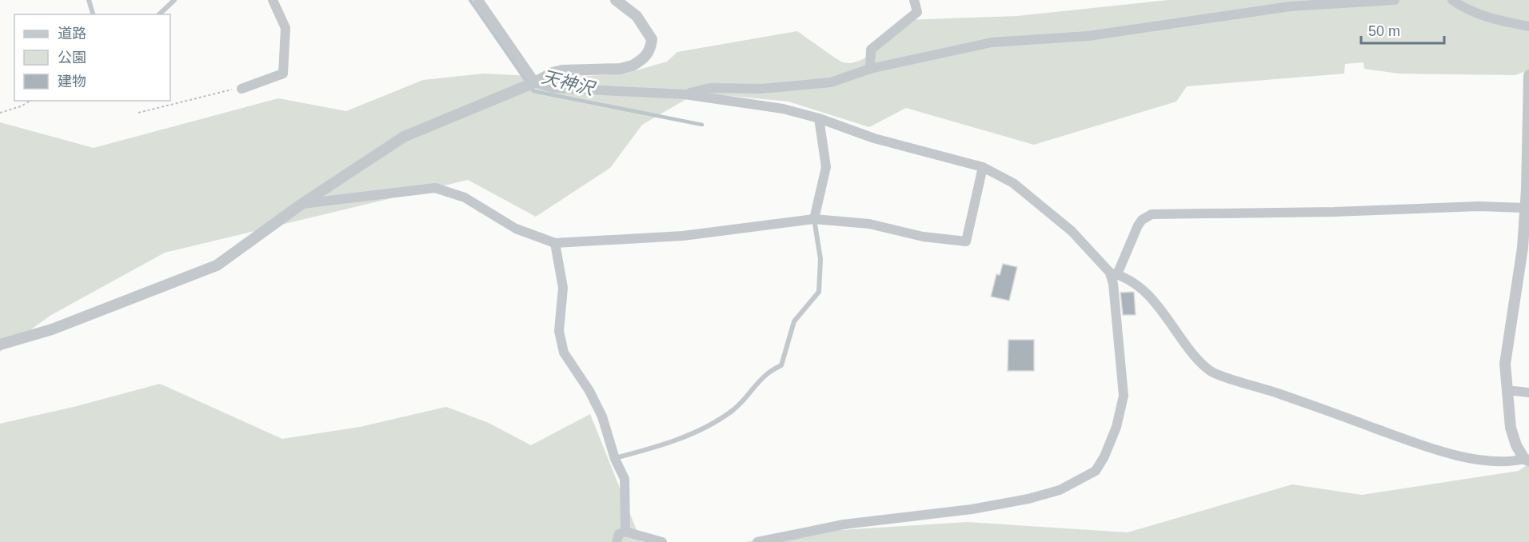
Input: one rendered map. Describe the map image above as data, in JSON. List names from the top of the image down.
{
  "water": ["天神沢"],
  "legend": ["道路", "公園", "建物"],
  "scale_bar": "50 m"
}
